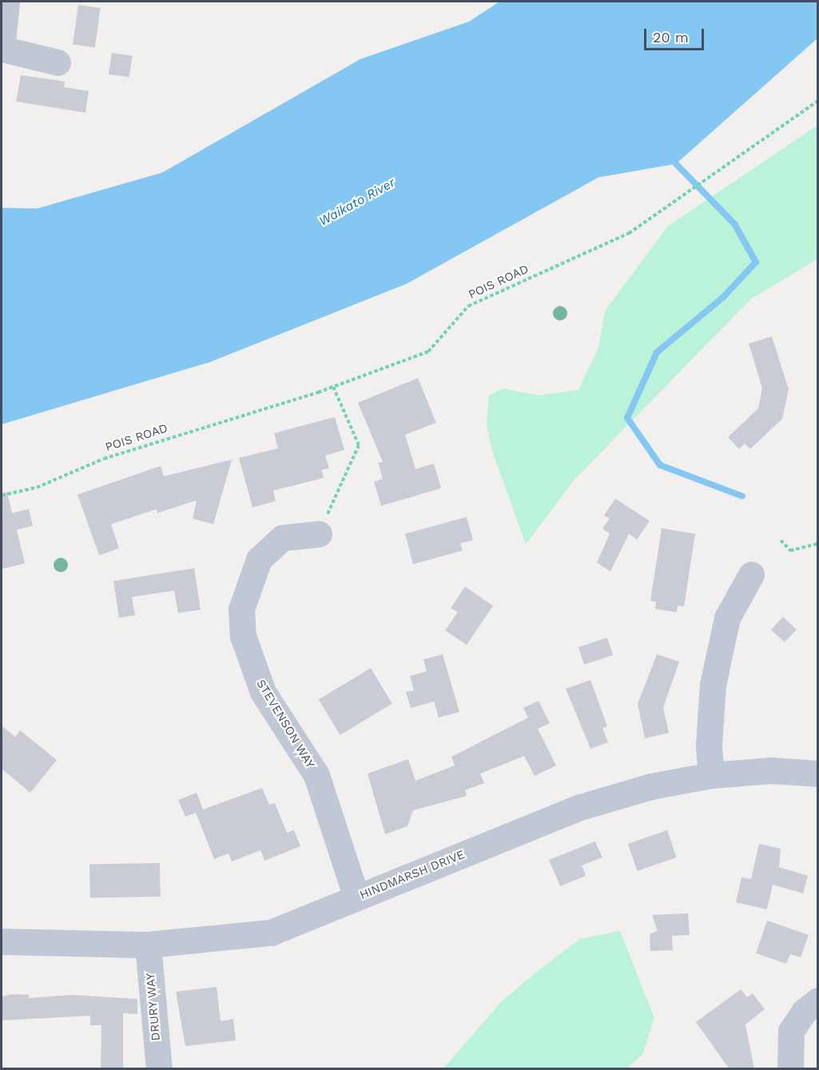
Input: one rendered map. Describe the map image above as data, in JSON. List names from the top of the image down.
{
  "streets": {
    "street": ["STEVENSON WAY", "HINDMARSH DRIVE", "DRURY WAY"],
    "path": ["POIS ROAD"]
  },
  "crossings": [
    ["STEVENSON WAY", "HINDMARSH DRIVE"],
    ["HINDMARSH DRIVE", "DRURY WAY"]
  ],
  "water": ["Waikato River"],
  "scale_bar": "20 m"
}
